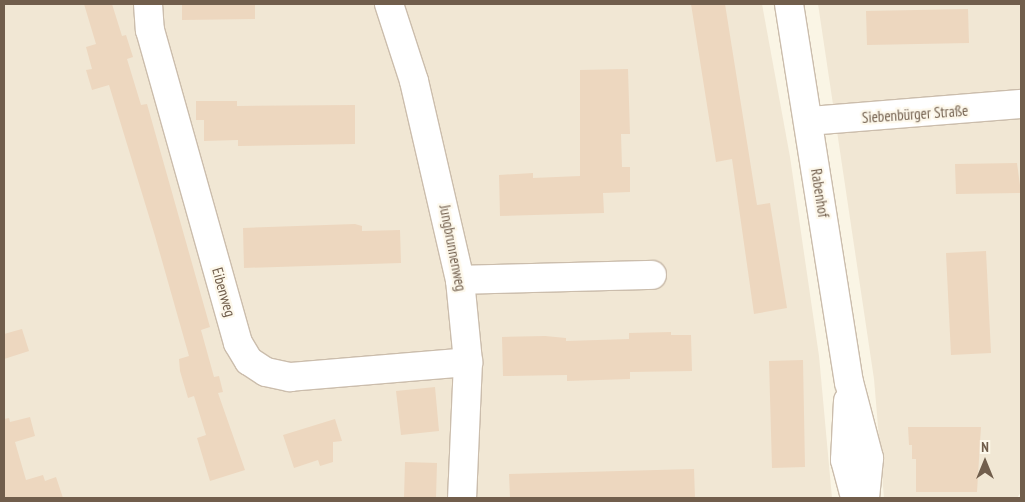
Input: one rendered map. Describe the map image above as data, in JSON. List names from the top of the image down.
{
  "streets": {
    "street": [
      "Siebenbürger Straße",
      "Rabenhof",
      "Jungbrunnenweg",
      "Eibenweg"
    ]
  },
  "crossings": [
    ["Siebenbürger Straße", "Rabenhof"],
    ["Jungbrunnenweg", "Eibenweg"]
  ],
  "north": "top"
}
